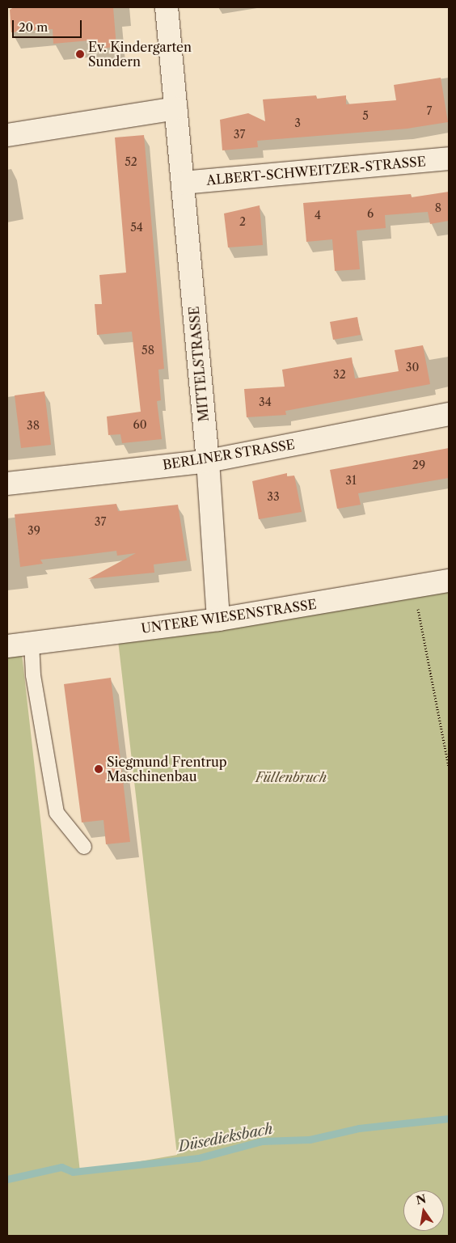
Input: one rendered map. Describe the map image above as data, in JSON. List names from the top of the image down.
{
  "streets": {
    "street": [
      "ALBERT-SCHWEITZER-STRASSE",
      "MITTELSTRASSE",
      "BERLINER STRASSE",
      "UNTERE WIESENSTRASSE"
    ]
  },
  "crossings": [
    ["ALBERT-SCHWEITZER-STRASSE", "MITTELSTRASSE"],
    ["MITTELSTRASSE", "BERLINER STRASSE"],
    ["MITTELSTRASSE", "UNTERE WIESENSTRASSE"]
  ],
  "water": ["Düsedieksbach"],
  "parks": ["Füllenbruch"],
  "places": ["Ev. Kindergarten Sundern", "Siegmund Frentrup Maschinenbau"],
  "house_numbers": [
    "7",
    "5",
    "3",
    "37",
    "52",
    "8",
    "6",
    "4",
    "2",
    "54",
    "58",
    "30",
    "32",
    "34",
    "60",
    "38",
    "29",
    "31",
    "33",
    "37",
    "39"
  ],
  "scale_bar": "20 m",
  "north": "top"
}
